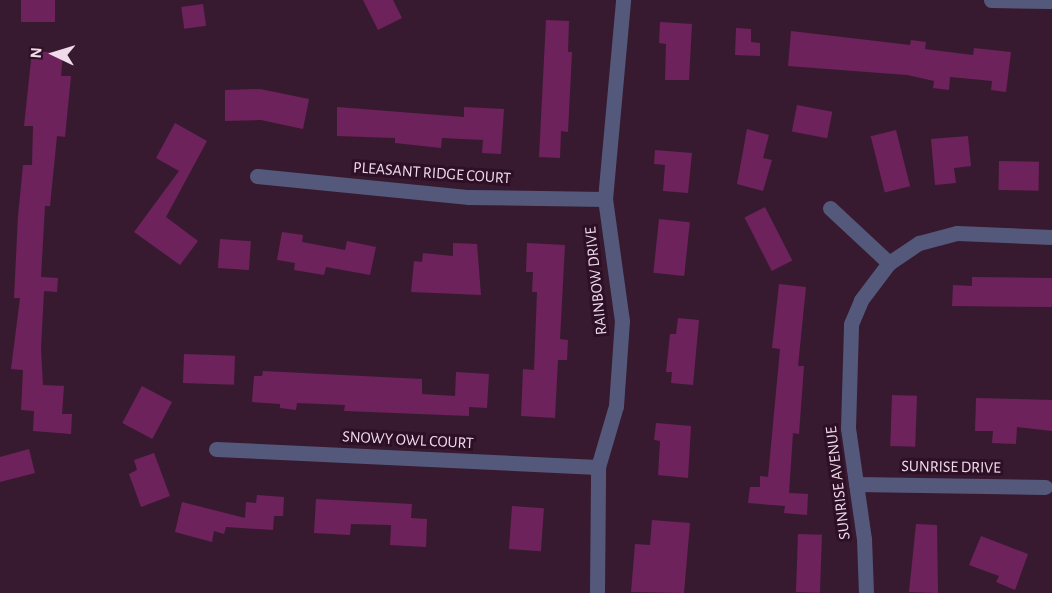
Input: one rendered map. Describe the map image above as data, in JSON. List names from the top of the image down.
{
  "streets": {
    "street": [
      "PLEASANT RIDGE COURT",
      "RAINBOW DRIVE",
      "SNOWY OWL COURT",
      "SUNRISE DRIVE",
      "SUNRISE AVENUE"
    ]
  },
  "crossings": [
    ["PLEASANT RIDGE COURT", "RAINBOW DRIVE"],
    ["RAINBOW DRIVE", "SNOWY OWL COURT"],
    ["SUNRISE DRIVE", "SUNRISE AVENUE"]
  ],
  "north": "left"
}
